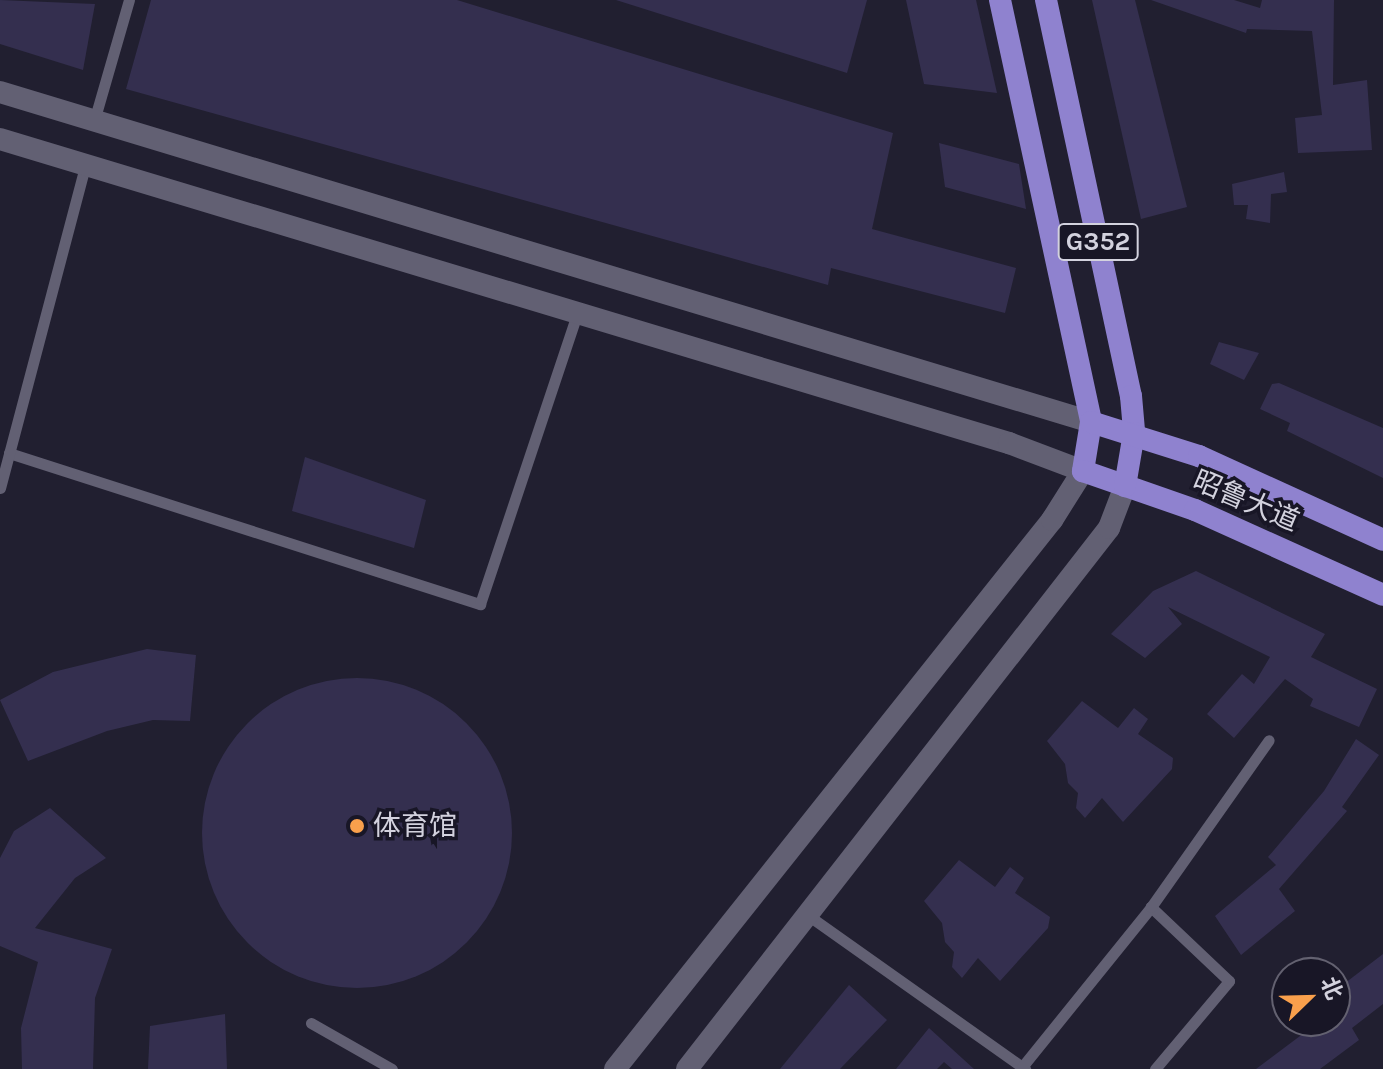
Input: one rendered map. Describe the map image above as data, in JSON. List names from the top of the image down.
{
  "streets": {
    "highway": ["G352", "昭鲁大道"]
  },
  "crossings": [
    ["G352", "昭鲁大道"]
  ],
  "places": ["体育馆"],
  "north": "top right"
}
